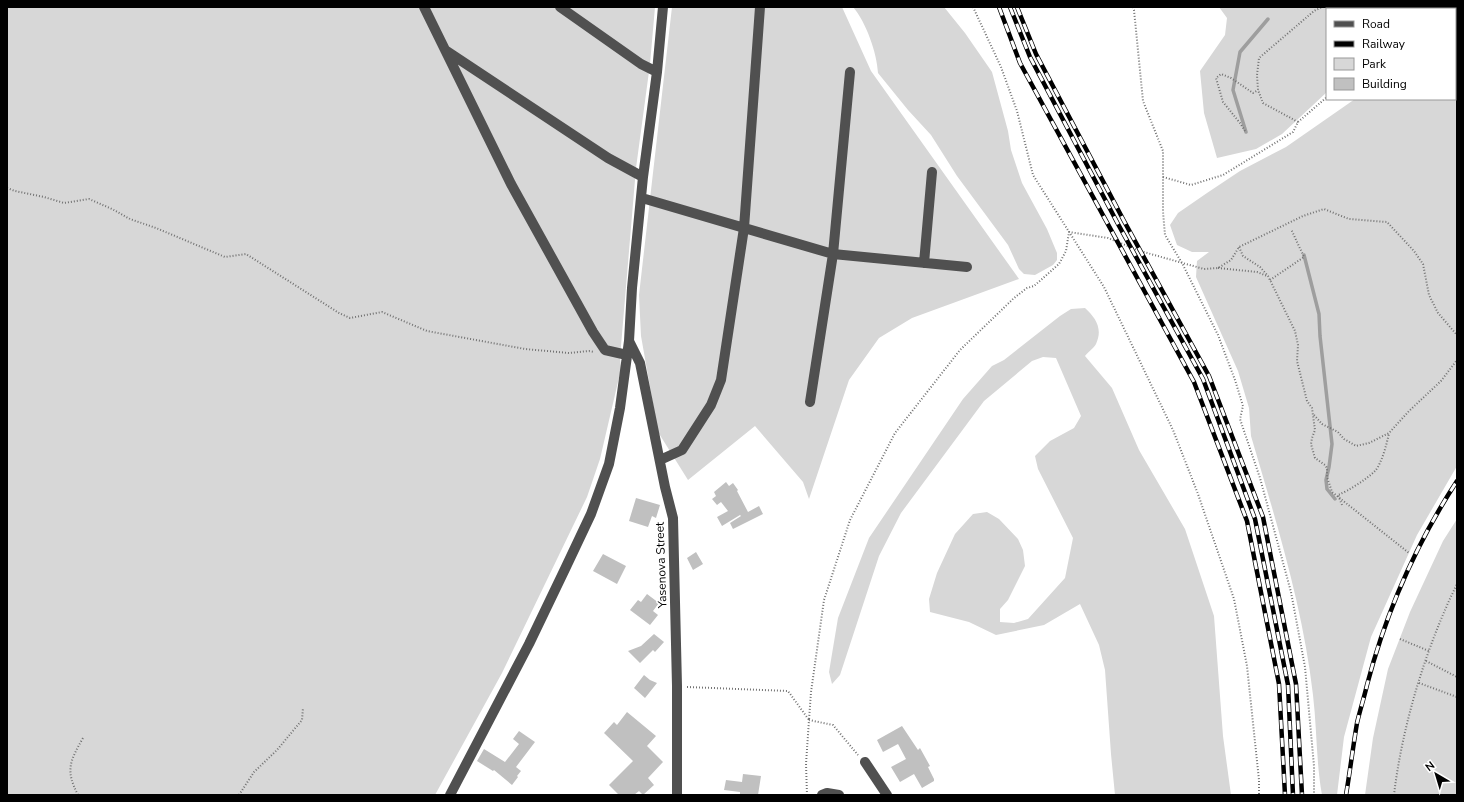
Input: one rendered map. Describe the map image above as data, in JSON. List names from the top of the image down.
{
  "streets": {
    "street": ["Yasenova Street"]
  },
  "legend": [
    "Road",
    "Railway",
    "Park",
    "Building"
  ],
  "north": "top left"
}
